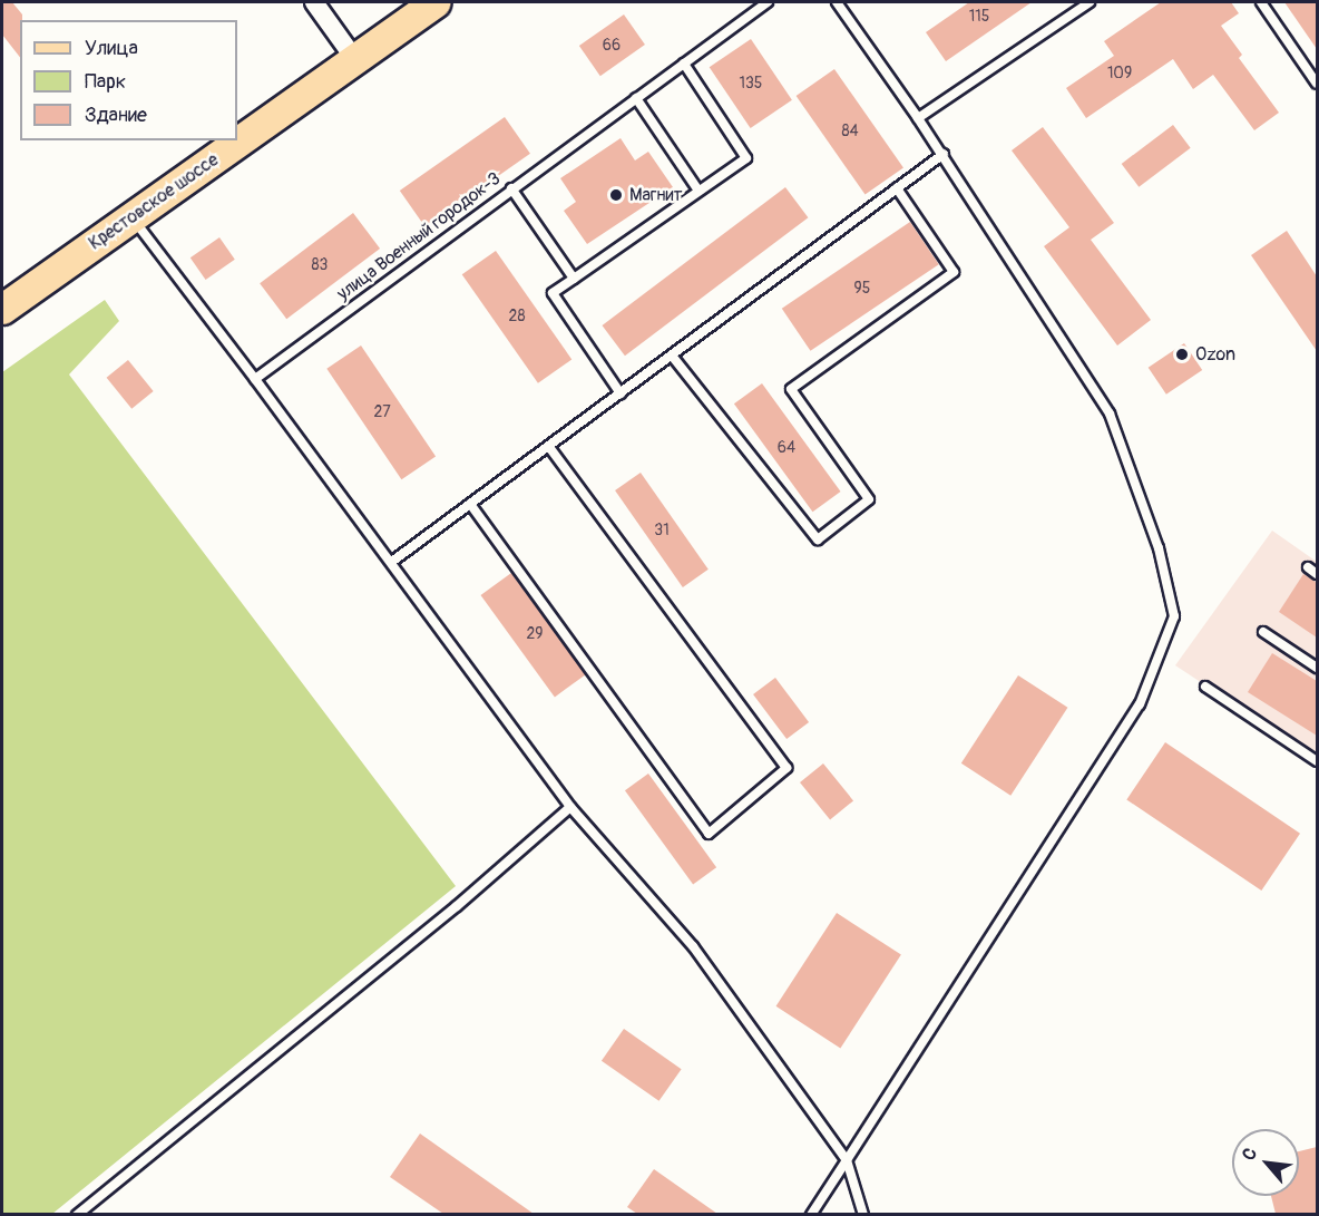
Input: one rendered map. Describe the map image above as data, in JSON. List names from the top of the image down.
{
  "streets": {
    "main road": ["Крестовское шоссе"],
    "lane": ["улица Военный городок-3"]
  },
  "places": ["Магнит", "Ozon"],
  "house_numbers": [
    "115",
    "66",
    "109",
    "135",
    "84",
    "83",
    "95",
    "28",
    "27",
    "64",
    "31",
    "29"
  ],
  "legend": ["Улица", "Парк", "Здание"],
  "north": "top left"
}
